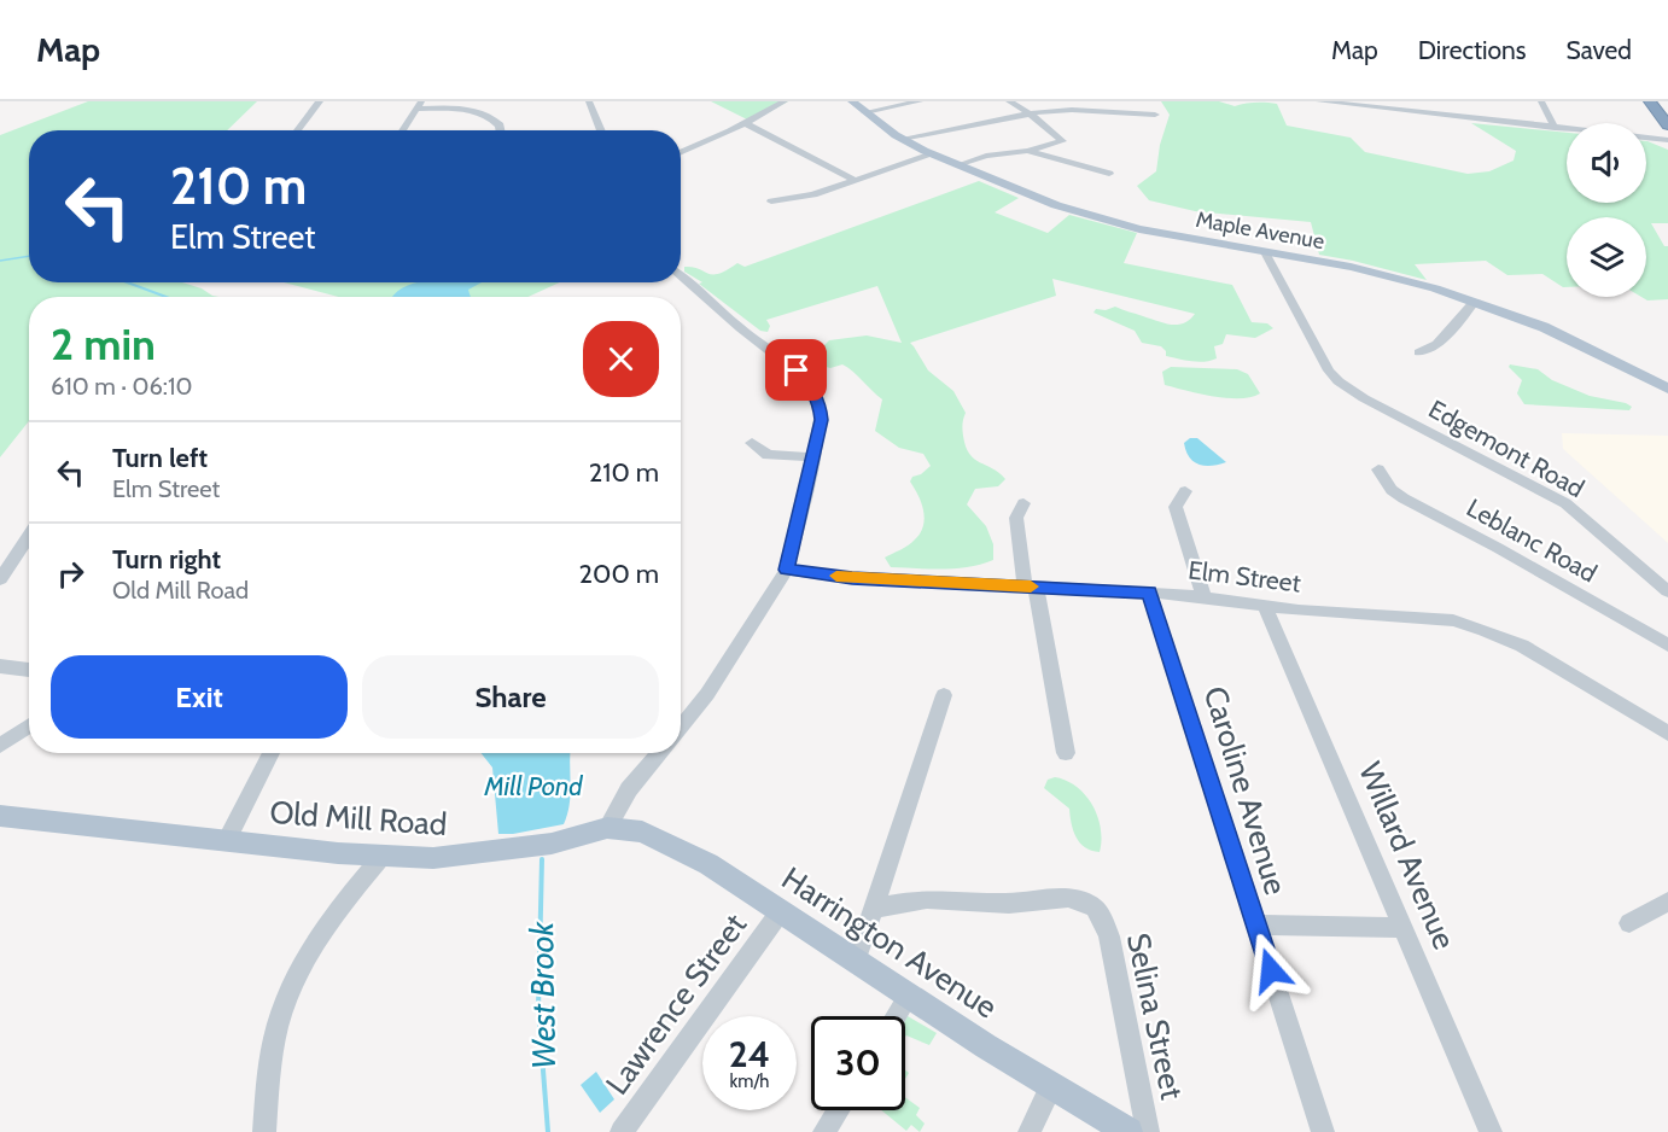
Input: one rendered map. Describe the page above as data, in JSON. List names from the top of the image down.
{
  "streets": {
    "main road": ["Maple Avenue", "Old Mill Road", "Harrington Avenue"],
    "street": [
      "Edgemont Road",
      "Leblanc Road",
      "Elm Street",
      "Caroline Avenue",
      "Willard Avenue",
      "Lawrence Street",
      "Selina Street"
    ]
  },
  "crossings": [
    ["Maple Avenue", "Edgemont Road"],
    ["Elm Street", "Caroline Avenue"],
    ["Elm Street", "Willard Avenue"],
    ["Old Mill Road", "Harrington Avenue"],
    ["Harrington Avenue", "Lawrence Street"]
  ],
  "water": ["Mill Pond", "West Brook"],
  "page": {
    "header": "Map",
    "nav": ["Map", "Directions", "Saved"],
    "turn": ["210 m", "Elm Street"],
    "heading": ["2 min", "610 m · 06:10"],
    "list": [
      {
        "name": "Turn left",
        "note": "Elm Street",
        "value": "210 m"
      },
      {
        "name": "Turn right",
        "note": "Old Mill Road",
        "value": "200 m"
      }
    ],
    "buttons": ["Exit", "Share"],
    "speed": "24 km/h",
    "limit": "30"
  }
}
